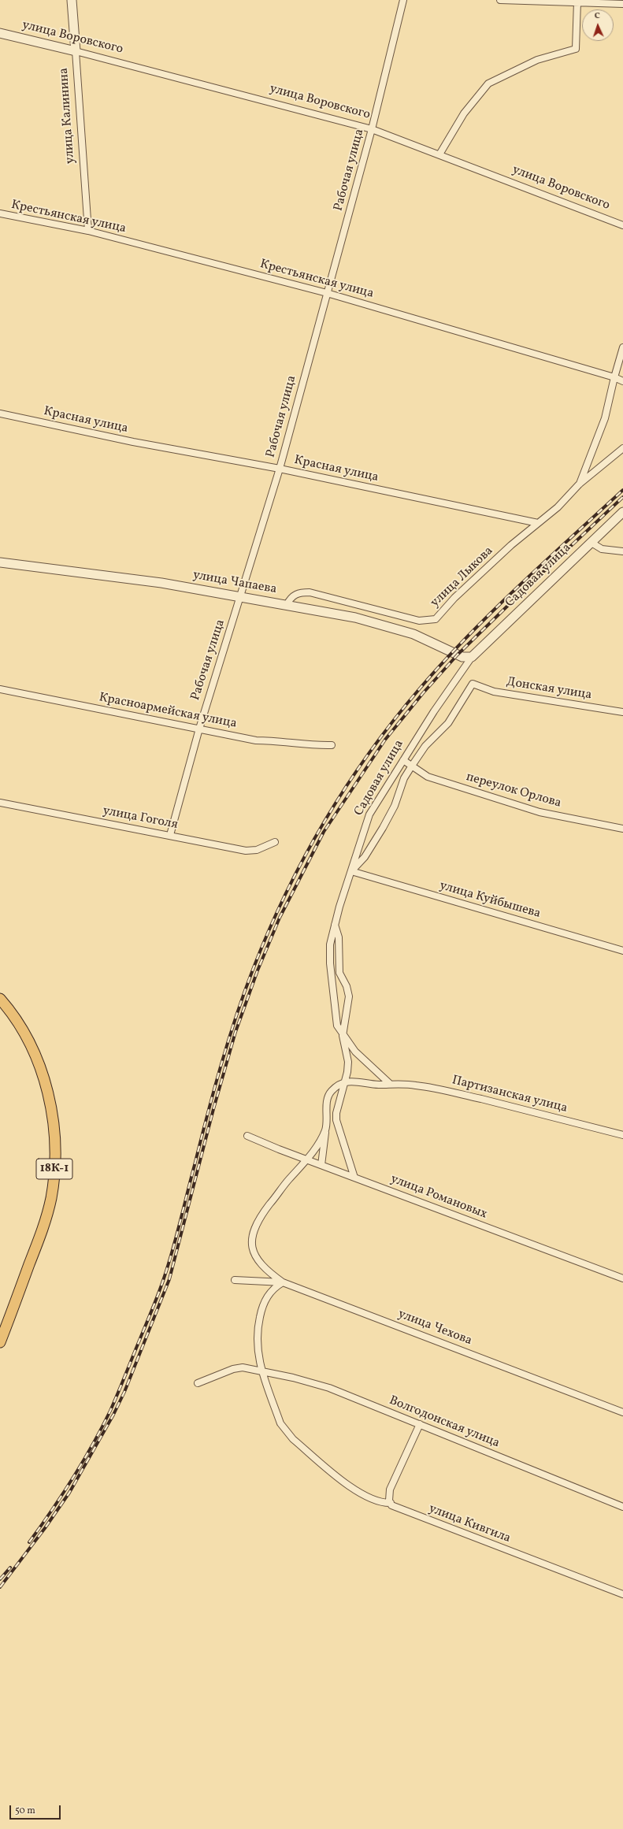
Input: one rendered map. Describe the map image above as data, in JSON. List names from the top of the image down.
{
  "streets": {
    "main road": ["18К-1"],
    "street": [
      "улица Воровского",
      "улица Калинина",
      "Рабочая улица",
      "Крестьянская улица",
      "Красная улица",
      "Садовая улица",
      "улица Лыкова",
      "улица Чапаева",
      "Донская улица",
      "Красноармейская улица",
      "переулок Орлова",
      "улица Гоголя",
      "улица Куйбышева",
      "Партизанская улица",
      "улица Романовых",
      "улица Чехова",
      "Волгодонская улица",
      "улица Кивгила"
    ]
  },
  "crossings": [
    ["улица Воровского", "улица Калинина"],
    ["улица Воровского", "Рабочая улица"],
    ["улица Калинина", "Крестьянская улица"],
    ["Рабочая улица", "Крестьянская улица"],
    ["Рабочая улица", "Красная улица"],
    ["Рабочая улица", "улица Чапаева"],
    ["Рабочая улица", "Красноармейская улица"],
    ["Рабочая улица", "улица Гоголя"],
    ["Красная улица", "улица Лыкова"],
    ["Садовая улица", "улица Чапаева"],
    ["Садовая улица", "Донская улица"],
    ["Садовая улица", "переулок Орлова"],
    ["Садовая улица", "улица Куйбышева"],
    ["улица Лыкова", "улица Чапаева"]
  ],
  "scale_bar": "50 m",
  "north": "top"
}
